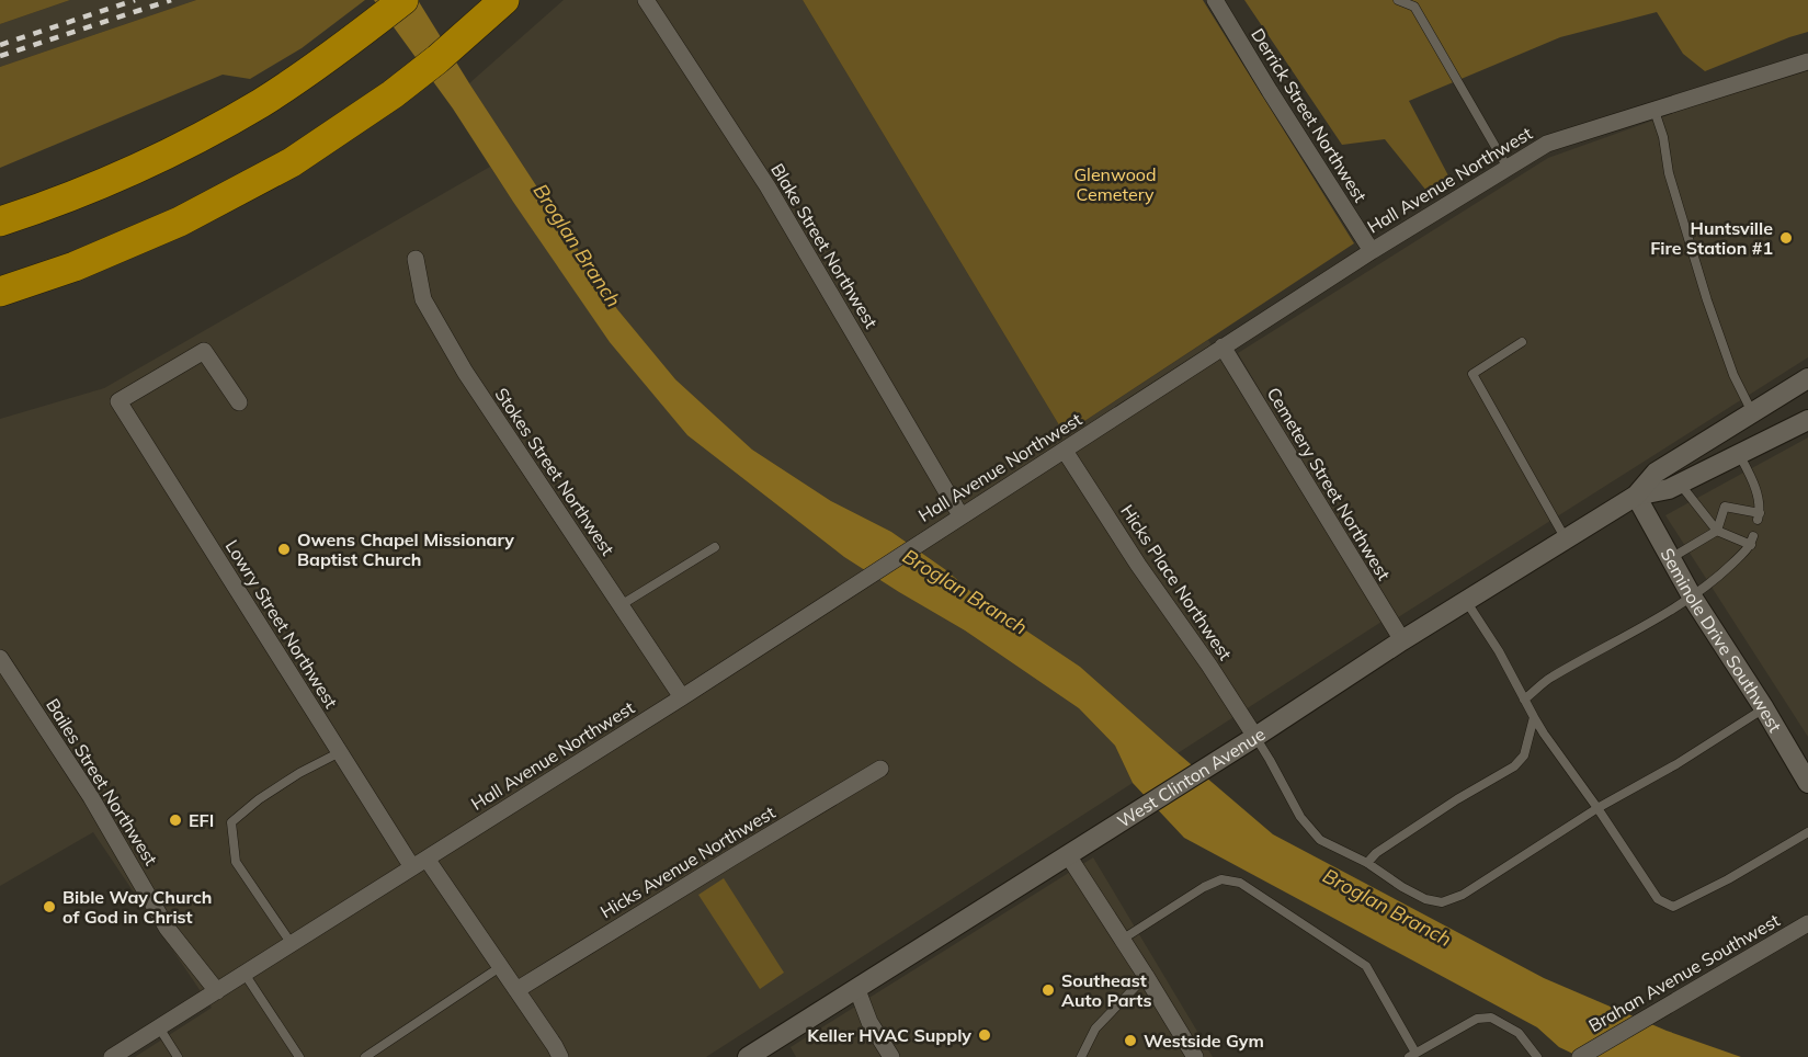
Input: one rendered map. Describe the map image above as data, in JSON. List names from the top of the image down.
{
  "streets": {
    "street": [
      "Derrick Street Northwest",
      "Hall Avenue Northwest",
      "Blake Street Northwest",
      "Stokes Street Northwest",
      "Cemetery Street Northwest",
      "Hicks Place Northwest",
      "Lowry Street Northwest",
      "Seminole Drive Southwest",
      "West Clinton Avenue",
      "Bailes Street Northwest",
      "Hicks Avenue Northwest",
      "Brahan Avenue Southwest"
    ]
  },
  "crossings": [
    ["Derrick Street Northwest", "Hall Avenue Northwest"],
    ["Hall Avenue Northwest", "Blake Street Northwest"],
    ["Hall Avenue Northwest", "Stokes Street Northwest"],
    ["Hall Avenue Northwest", "Cemetery Street Northwest"],
    ["Hall Avenue Northwest", "Hicks Place Northwest"],
    ["Hall Avenue Northwest", "Lowry Street Northwest"],
    ["Hall Avenue Northwest", "Bailes Street Northwest"],
    ["Cemetery Street Northwest", "West Clinton Avenue"],
    ["Hicks Place Northwest", "West Clinton Avenue"],
    ["Lowry Street Northwest", "Hicks Avenue Northwest"],
    ["Seminole Drive Southwest", "West Clinton Avenue"]
  ],
  "water": ["Broglan Branch"],
  "parks": ["Glenwood Cemetery"],
  "places": [
    "Huntsville Fire Station #1",
    "Owens Chapel Missionary Baptist Church",
    "EFI",
    "Bible Way Church of God in Christ",
    "Southeast Auto Parts",
    "Keller HVAC Supply",
    "Westside Gym"
  ]
}
